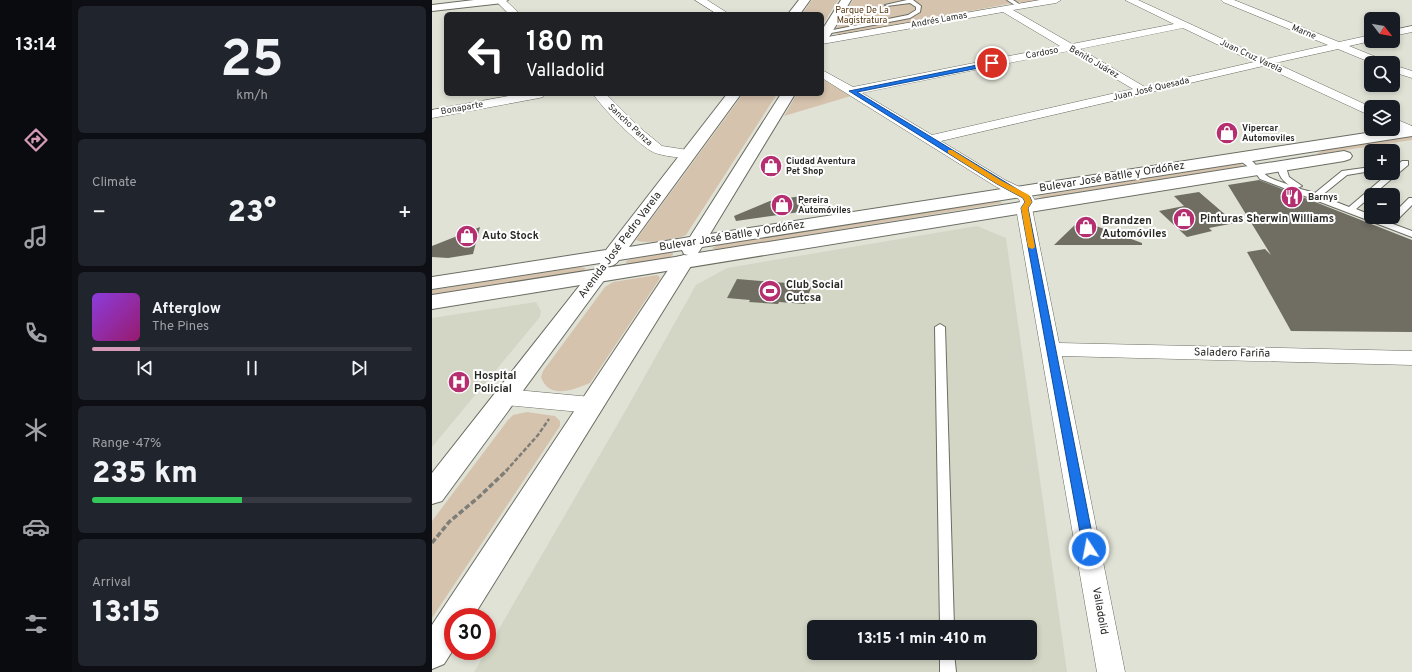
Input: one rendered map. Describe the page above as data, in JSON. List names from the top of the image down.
{
  "streets": {
    "main road": ["Bulevar José Batlle y Ordóñez", "Avenida José Pedro Varela"],
    "street": [
      "Andrés Lamas",
      "Marne",
      "Cardoso",
      "Juan Cruz Varela",
      "Benito Juárez",
      "Juan José Quesada",
      "Bonaparte",
      "Sancho Panza",
      "Saladero Fariña",
      "Valladolid"
    ]
  },
  "crossings": [
    ["Andrés Lamas", "Benito Juárez"],
    ["Marne", "Juan José Quesada"],
    ["Cardoso", "Juan Cruz Varela"],
    ["Cardoso", "Benito Juárez"],
    ["Juan Cruz Varela", "Juan José Quesada"],
    ["Benito Juárez", "Juan José Quesada"],
    ["Sancho Panza", "Avenida José Pedro Varela"],
    ["Bulevar José Batlle y Ordóñez", "Avenida José Pedro Varela"],
    ["Bulevar José Batlle y Ordóñez", "Valladolid"],
    ["Saladero Fariña", "Valladolid"]
  ],
  "parks": ["Parque De La Magistratura"],
  "places": {
    "shop": [
      "Vipercar Automoviles",
      "Ciudad Aventura Pet Shop",
      "Pereira Automóviles",
      "Pinturas Sherwin Williams",
      "Brandzen Automóviles",
      "Auto Stock"
    ],
    "restaurant": ["Barnys"],
    "sports": ["Club Social Cutcsa"],
    "hospital": ["Hospital Policial"]
  },
  "north": "bottom right",
  "page": {
    "tabs": "13:14",
    "tile": [
      ["25", "km/h"],
      "Climate",
      ["Range · 47%", "235 km"],
      ["Arrival", "13:15"]
    ],
    "map_buttons": ["+", "−"],
    "turn": ["180 m", "Valladolid"],
    "heat": ["−", "23°", "+"],
    "song": ["Afterglow", "The Pines"],
    "limit": "30",
    "trip": "13:15 · 1 min · 410 m"
  }
}
